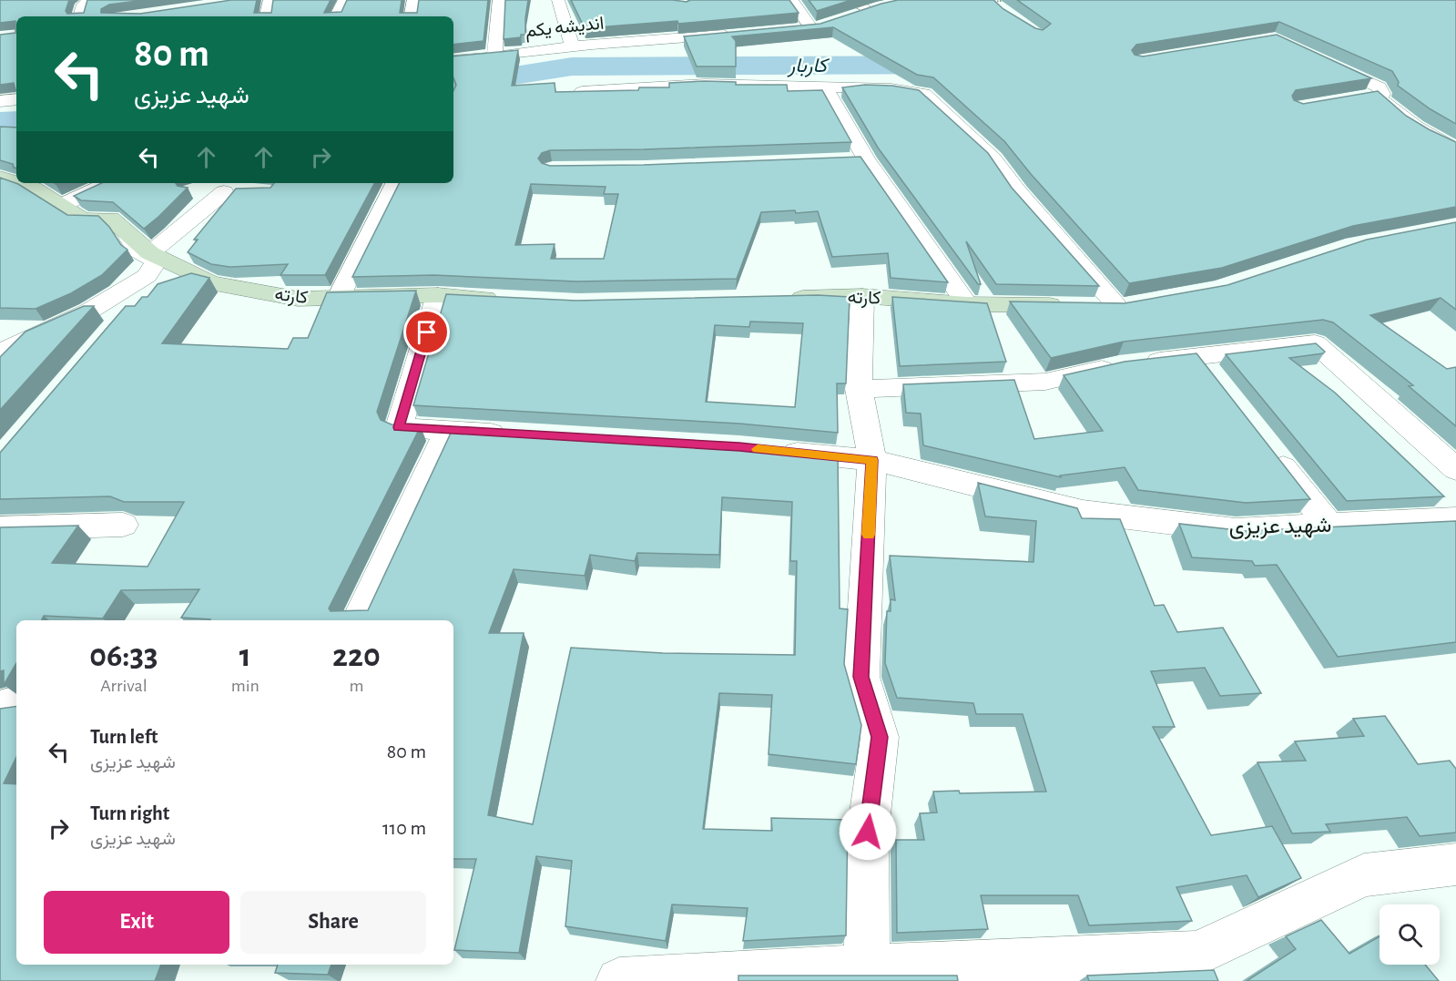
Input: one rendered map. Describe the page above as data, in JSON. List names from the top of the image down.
{
  "streets": {
    "street": ["اندیشه یکم", "کارته", "شهید عزیزی"]
  },
  "water": ["کاربار"],
  "page": {
    "turn": ["80 m", "شهید عزیزی"],
    "eta": [
      "06:33",
      "Arrival",
      "1",
      "min",
      "220",
      "m"
    ],
    "list": [
      {
        "name": "Turn left",
        "note": "شهید عزیزی",
        "value": "80 m"
      },
      {
        "name": "Turn right",
        "note": "شهید عزیزی",
        "value": "110 m"
      }
    ],
    "buttons": ["Exit", "Share"]
  }
}
